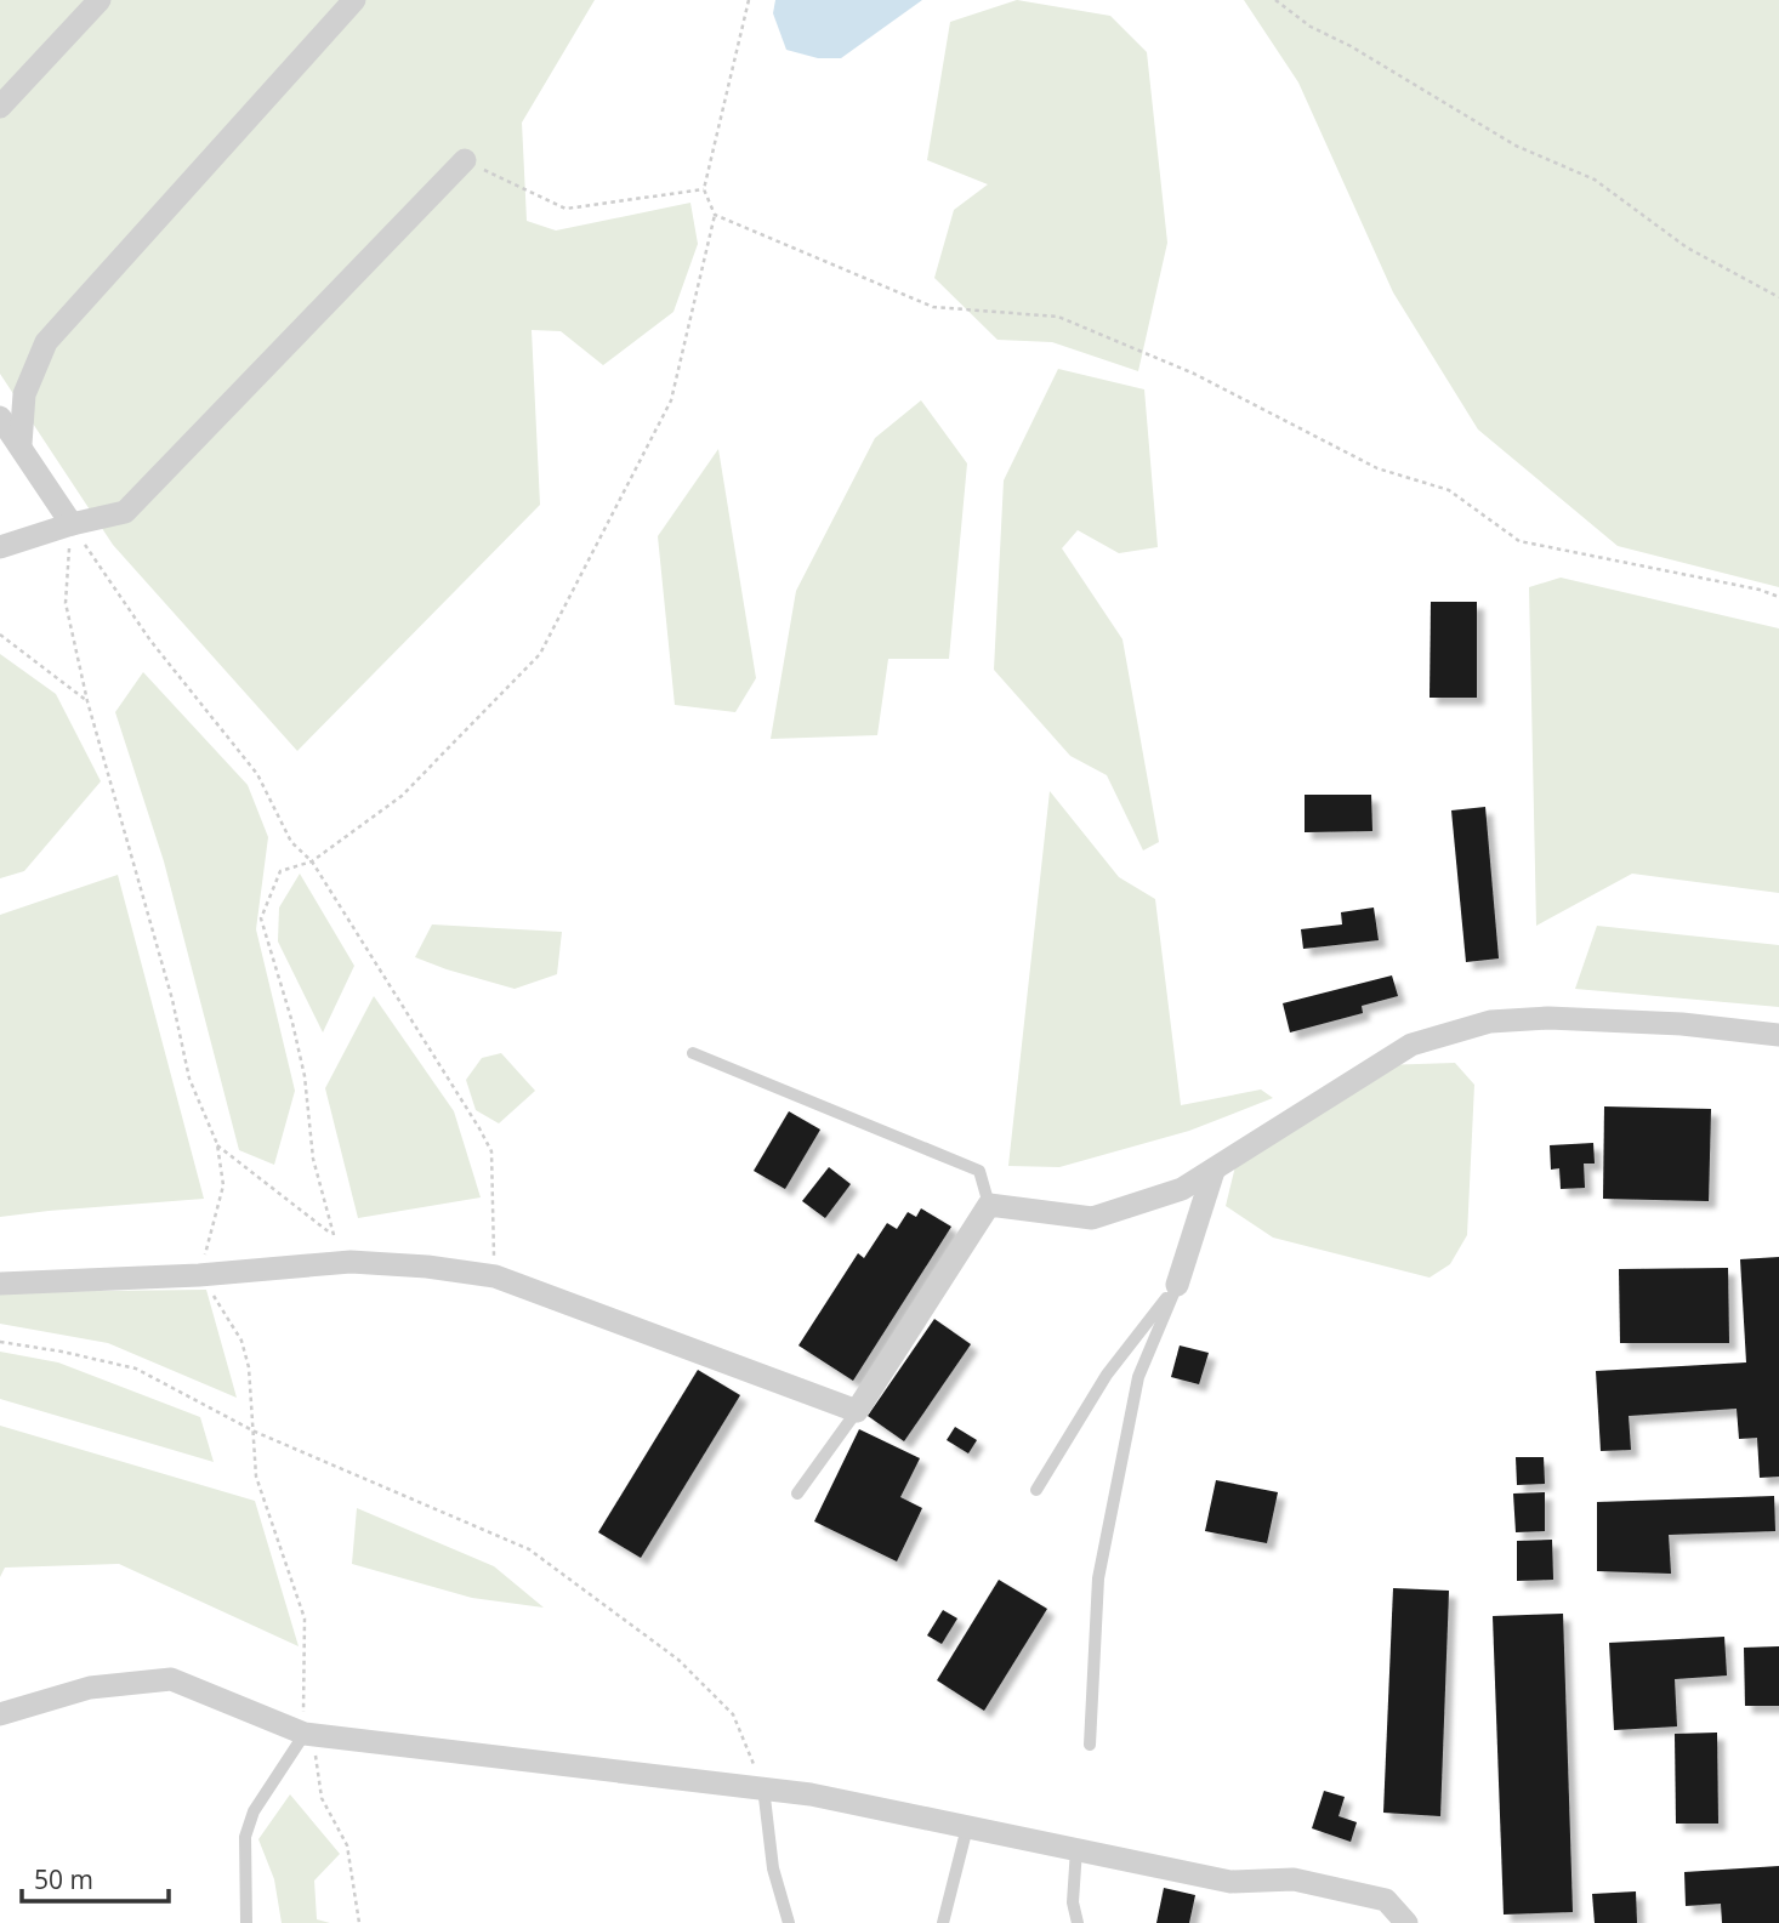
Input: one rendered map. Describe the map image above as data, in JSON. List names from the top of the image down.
{
  "scale_bar": "50 m"
}
